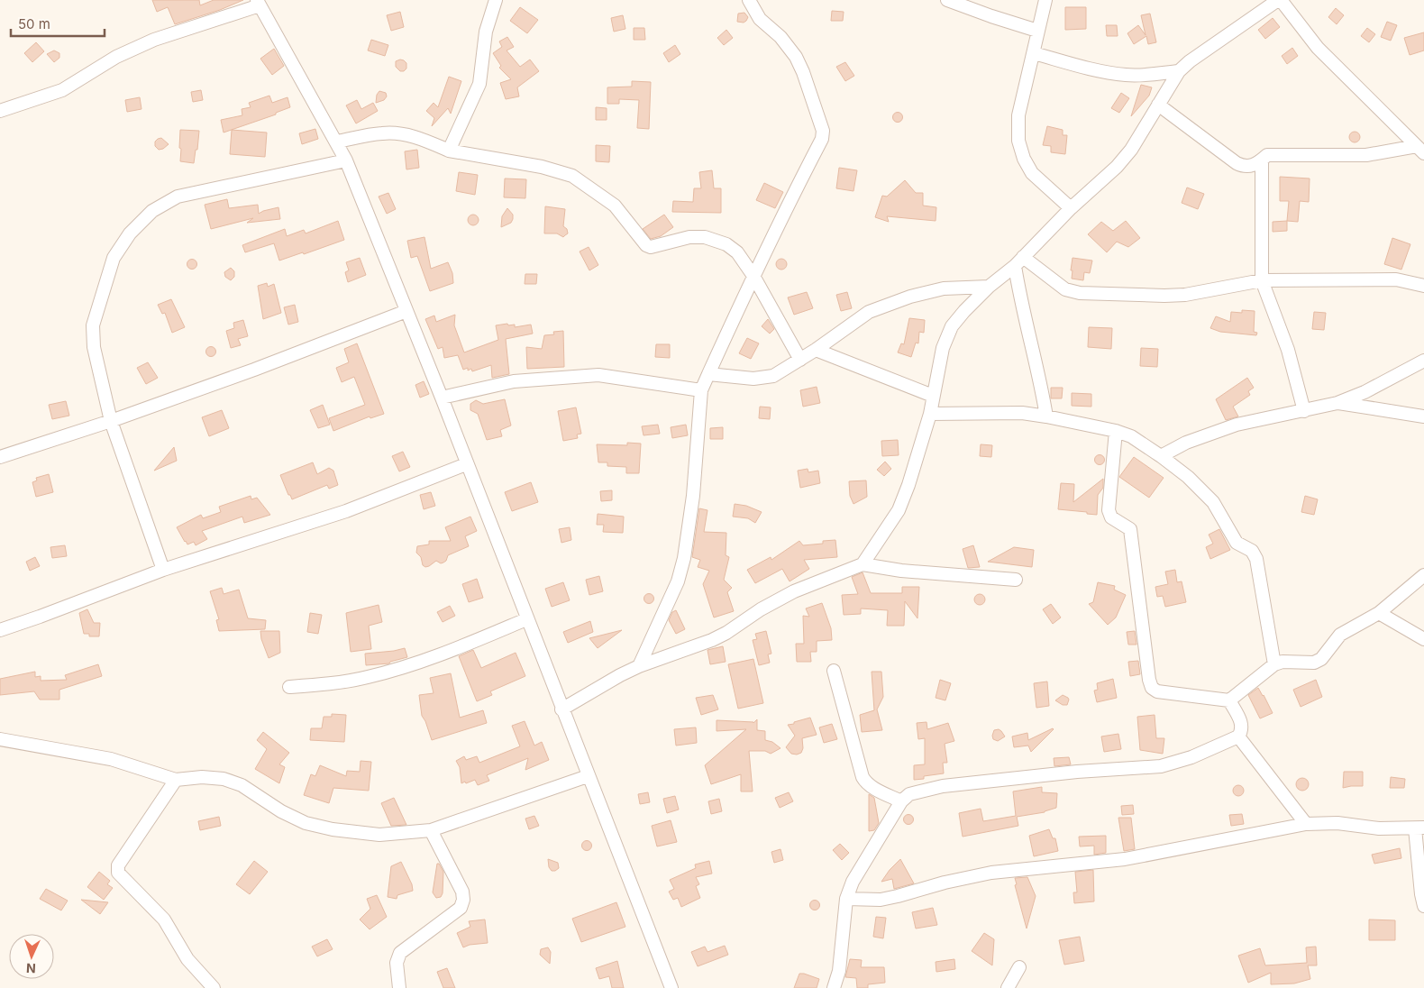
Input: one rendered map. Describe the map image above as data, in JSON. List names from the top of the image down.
{
  "scale_bar": "50 m",
  "north": "bottom"
}
